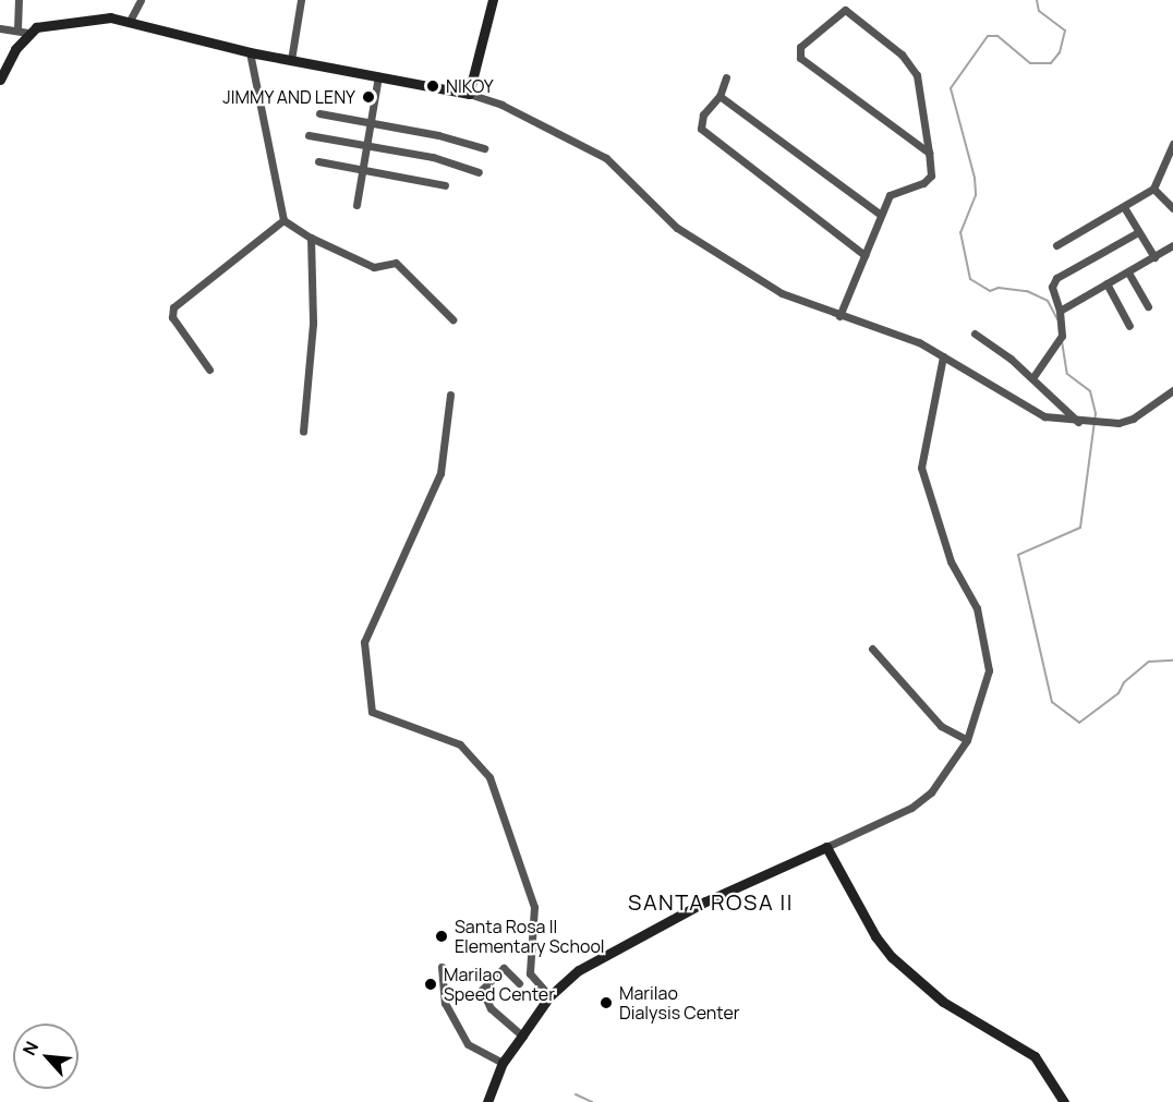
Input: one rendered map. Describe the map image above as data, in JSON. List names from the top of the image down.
{
  "districts": ["SANTA ROSA II"],
  "places": [
    "NIKOY",
    "JIMMY AND LENY",
    "Santa Rosa II Elementary School",
    "Marilao Speed Center",
    "Marilao Dialysis Center"
  ],
  "north": "top left"
}
